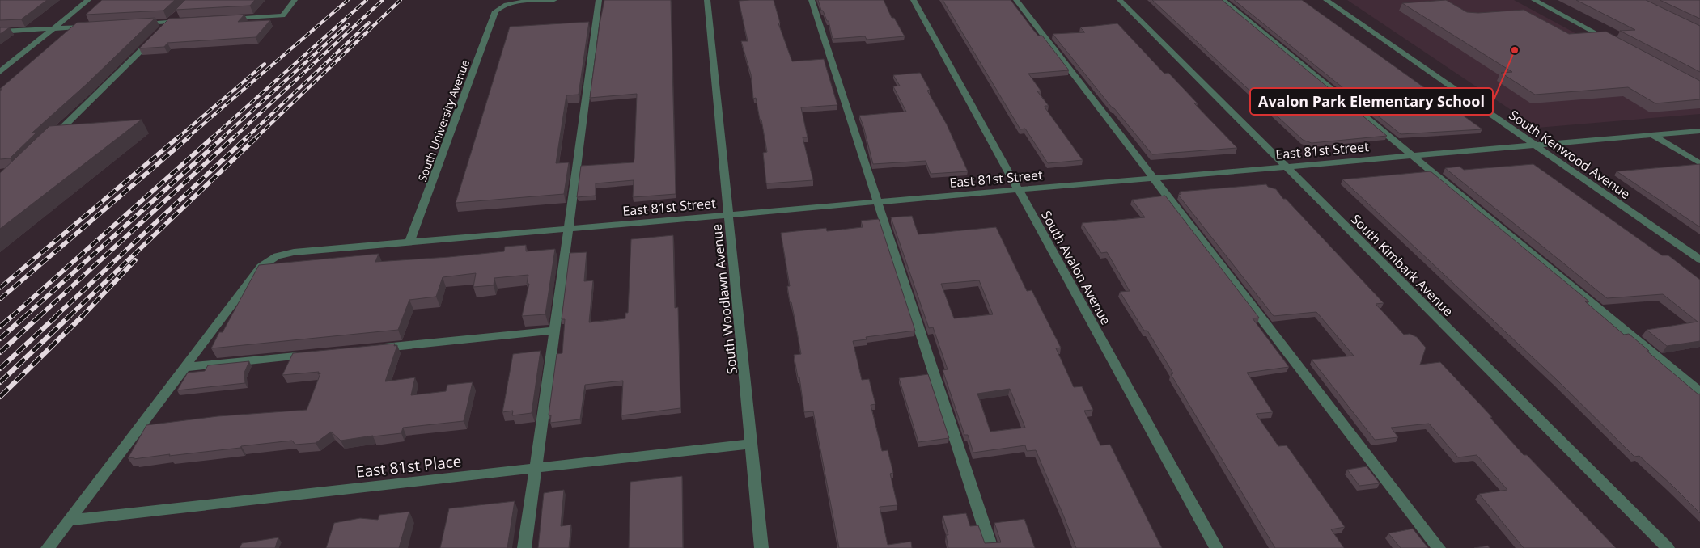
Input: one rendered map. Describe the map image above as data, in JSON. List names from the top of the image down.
{
  "streets": {
    "street": [
      "South University Avenue",
      "East 81st Street",
      "South Kenwood Avenue",
      "South Kimbark Avenue",
      "South Avalon Avenue",
      "South Woodlawn Avenue",
      "East 81st Place"
    ]
  },
  "crossings": [
    ["South University Avenue", "East 81st Street"],
    ["East 81st Street", "South Kenwood Avenue"],
    ["East 81st Street", "South Kimbark Avenue"],
    ["East 81st Street", "South Avalon Avenue"],
    ["East 81st Street", "South Woodlawn Avenue"],
    ["East 81st Street", "East 81st Place"],
    ["South Woodlawn Avenue", "East 81st Place"]
  ],
  "places": ["Avalon Park Elementary School"]
}
